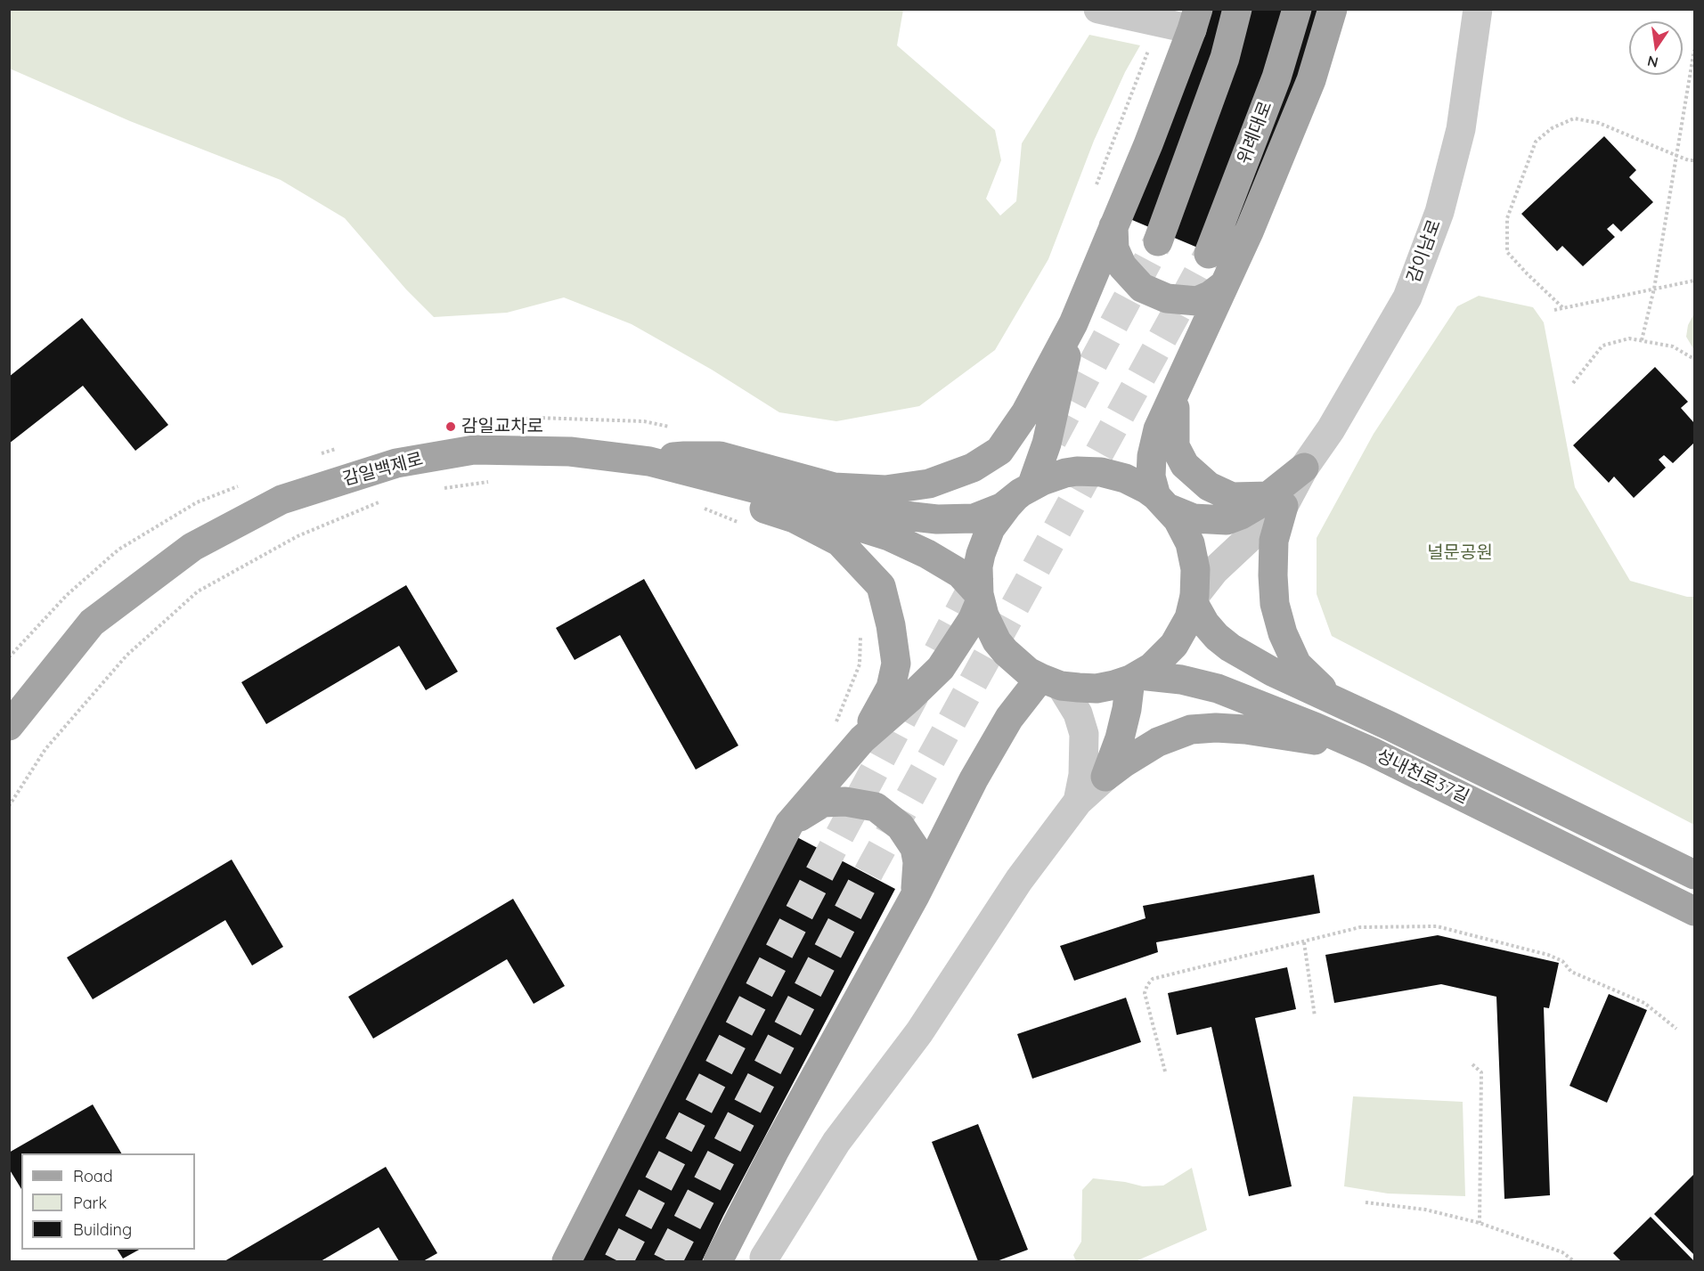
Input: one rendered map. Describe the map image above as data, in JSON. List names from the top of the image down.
{
  "streets": {
    "main road": ["위례대로", "감일백제로", "성내천로37길"],
    "street": ["감이남로"]
  },
  "crossings": [
    ["감이남로", "성내천로37길"]
  ],
  "parks": ["널문공원"],
  "places": ["감일교차로"],
  "legend": ["Road", "Park", "Building"],
  "north": "bottom"
}
